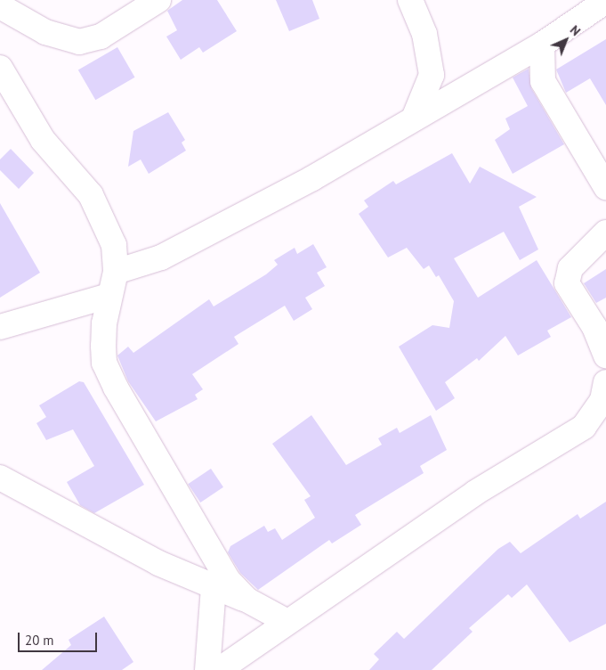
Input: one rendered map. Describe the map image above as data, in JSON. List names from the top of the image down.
{
  "scale_bar": "20 m",
  "north": "top right"
}
